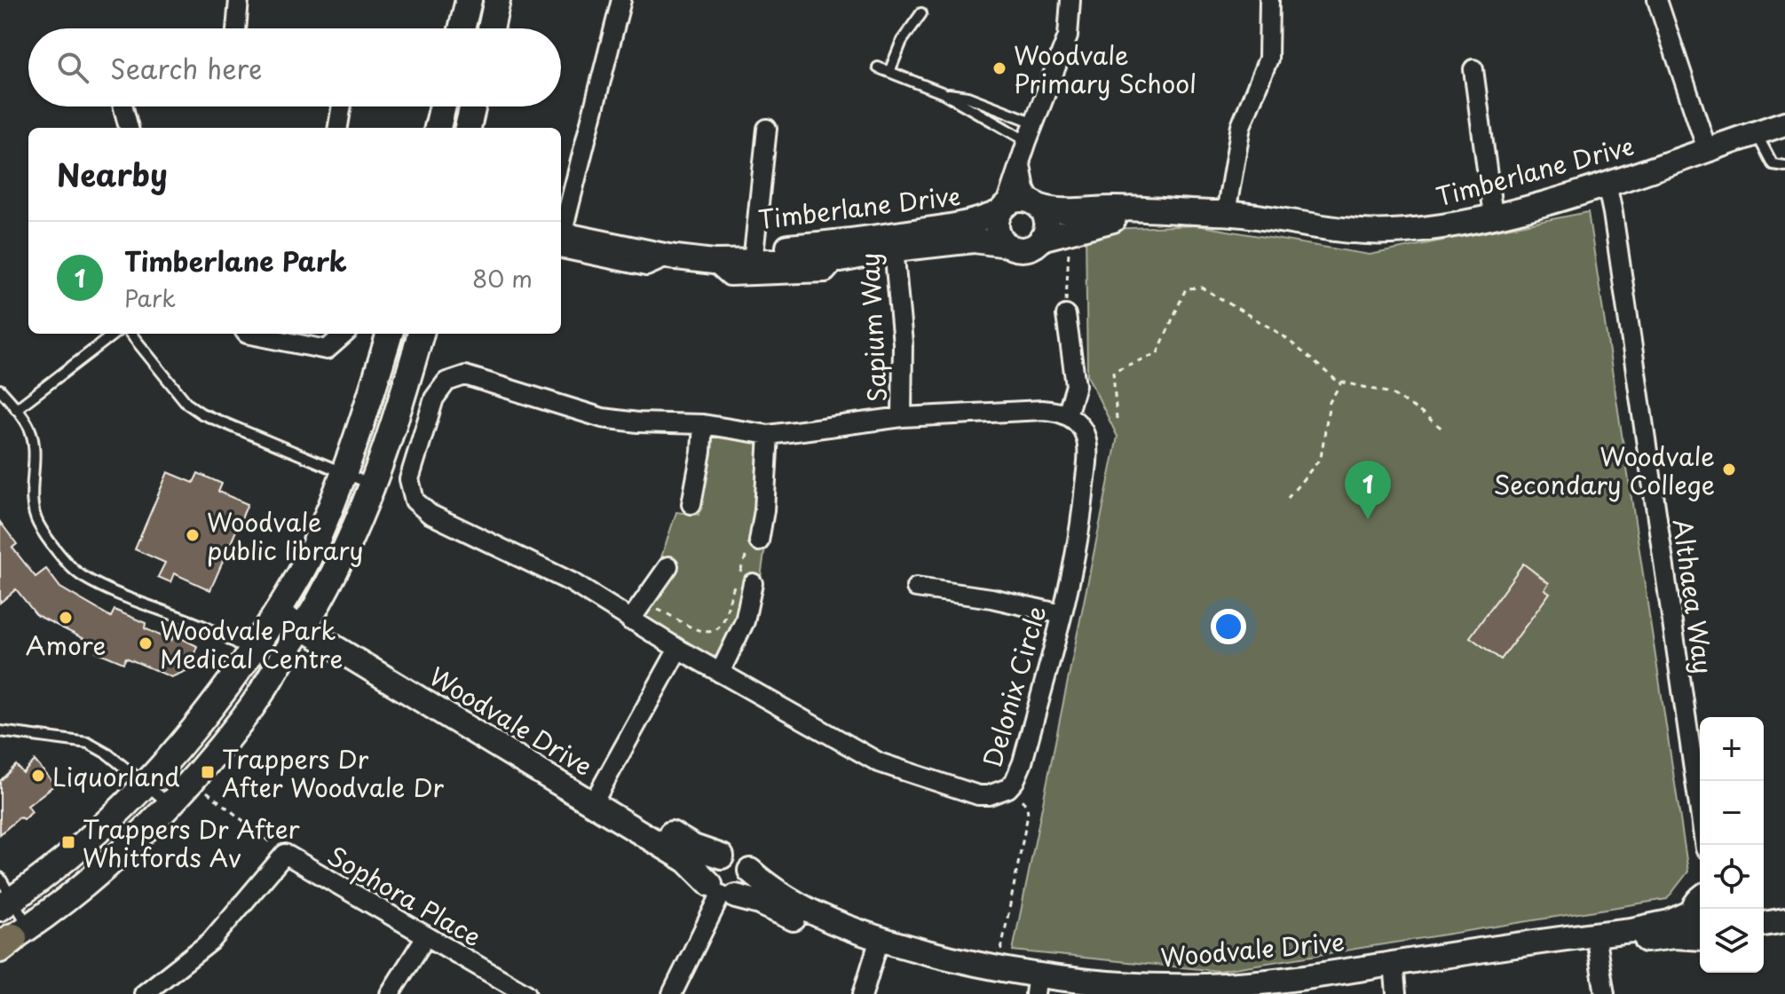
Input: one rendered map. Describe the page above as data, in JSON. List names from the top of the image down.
{
  "streets": {
    "street": [
      "Timberlane Drive",
      "Sapium Way",
      "Althaea Way",
      "Delonix Circle",
      "Woodvale Drive",
      "Sophora Place"
    ]
  },
  "crossings": [
    ["Timberlane Drive", "Sapium Way"],
    ["Timberlane Drive", "Althaea Way"],
    ["Sapium Way", "Delonix Circle"]
  ],
  "places": {
    "other": [
      "Woodvale Primary School",
      "Woodvale Secondary College",
      "Woodvale public library",
      "Amore",
      "Woodvale Park Medical Centre",
      "Liquorland"
    ],
    "transit": ["Trappers Dr After Woodvale Dr", "Trappers Dr After Whitfords Av"]
  },
  "page": {
    "search": "Search here",
    "heading": "Nearby",
    "list": [
      {
        "mark": "1",
        "name": "Timberlane Park",
        "note": "Park",
        "value": "80 m"
      }
    ],
    "pins": "1",
    "map_buttons": ["+", "−"]
  }
}
